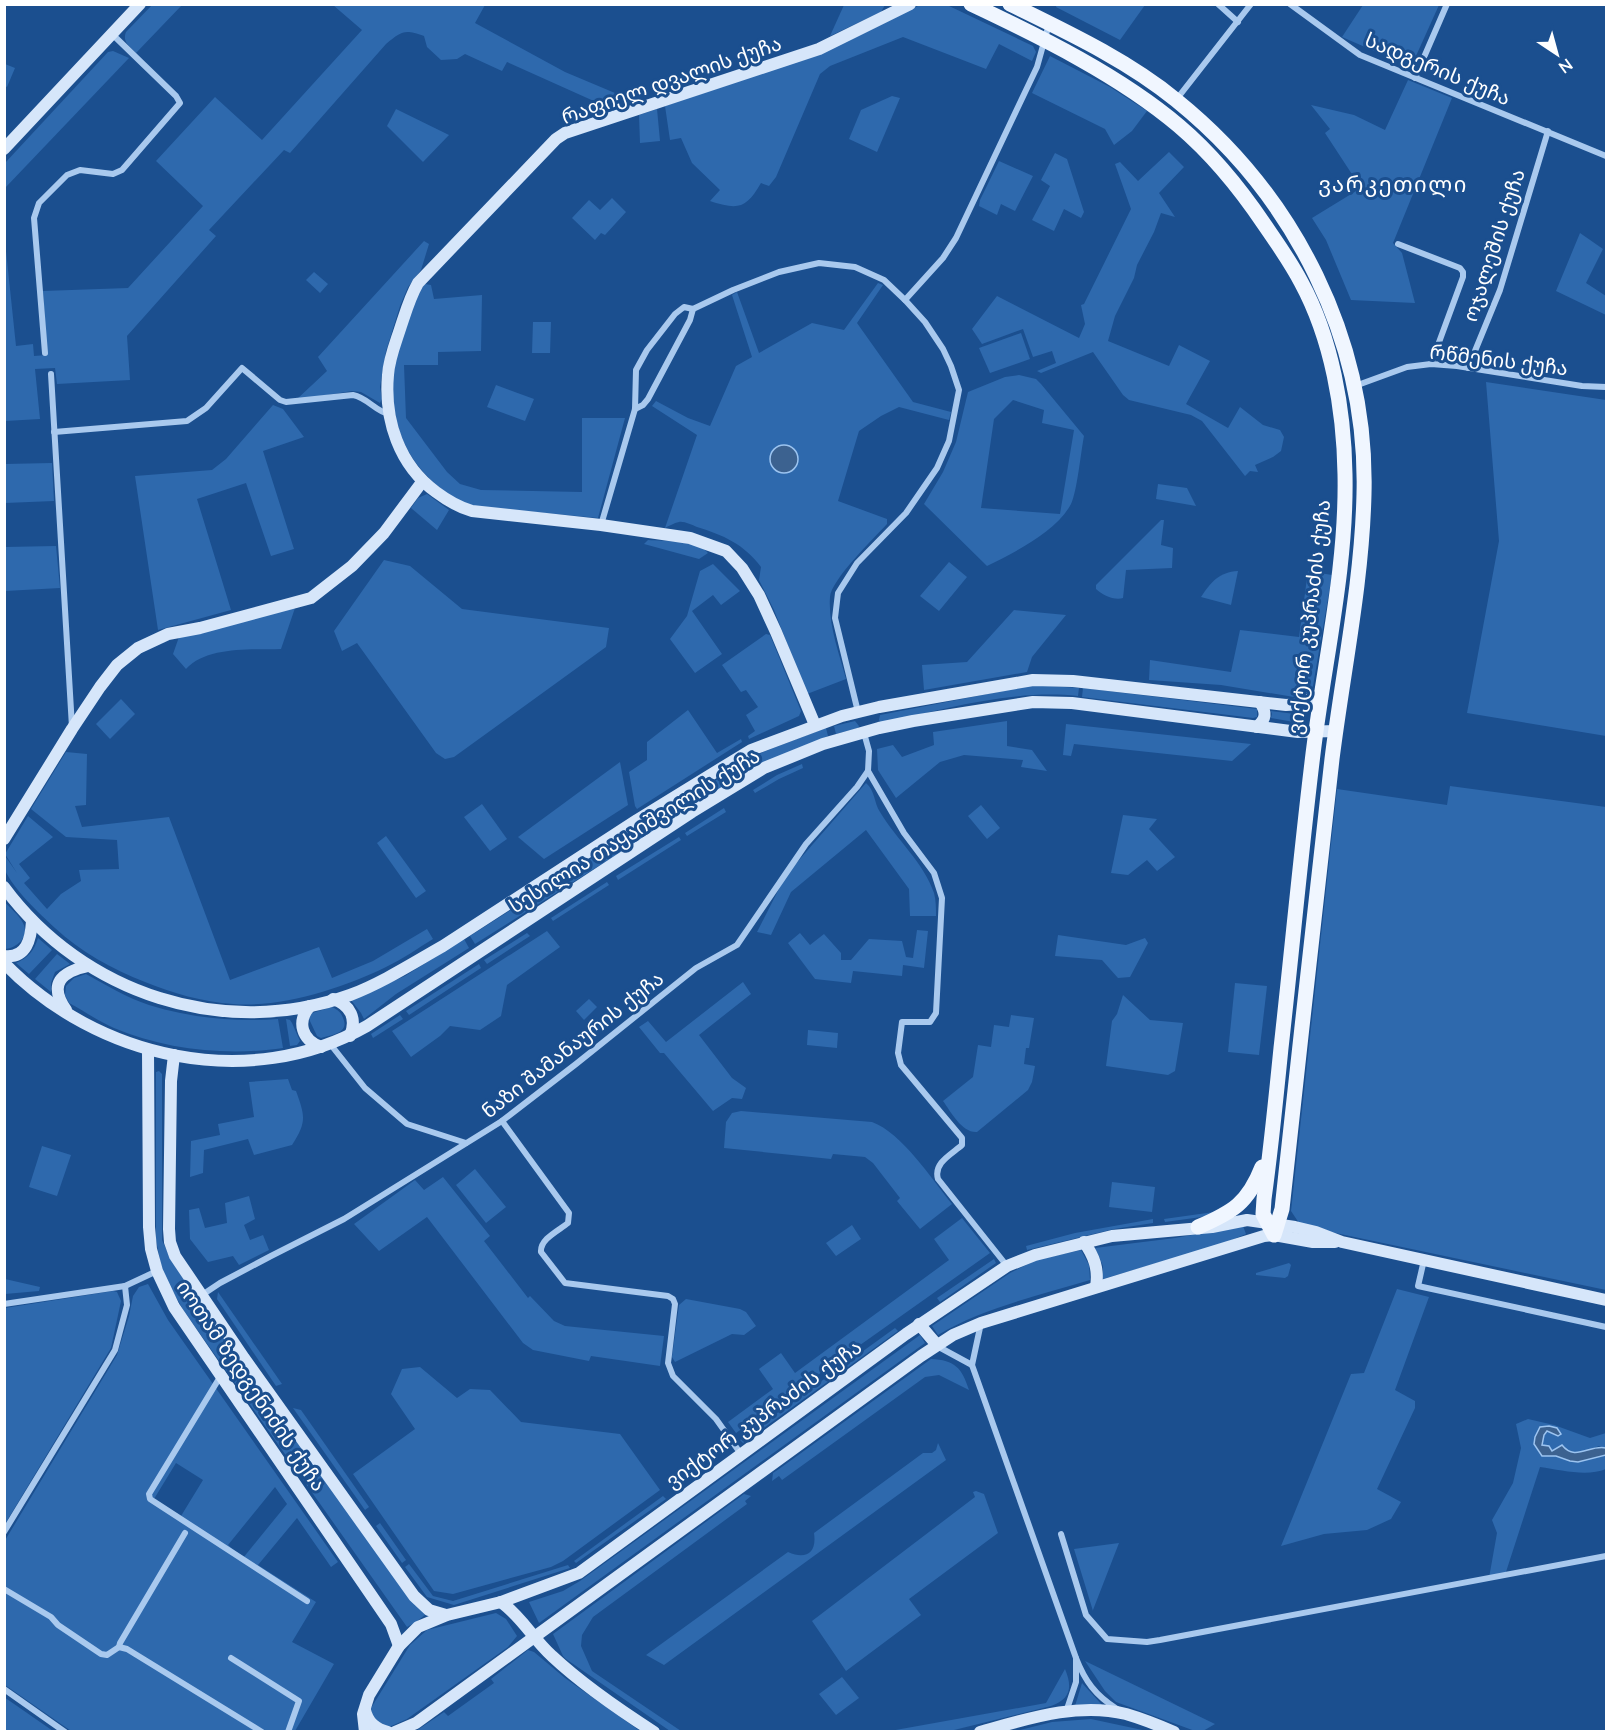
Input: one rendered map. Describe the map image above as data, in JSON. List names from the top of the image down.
{
  "streets": {
    "main road": [
      "რაფიელ დვალის ქუჩა",
      "ვიქტორ კუპრაძის ქუჩა",
      "სესილია თაყაიშვილის ქუჩა",
      "იოთამ ზედგენიძის ქუჩა"
    ],
    "street": [
      "სადგერის ქუჩა",
      "ოჯალეშის ქუჩა",
      "რწმენის ქუჩა",
      "ნაზი შამანაურის ქუჩა"
    ]
  },
  "crossings": [
    ["სადგერის ქუჩა", "ოჯალეშის ქუჩა"],
    ["რაფიელ დვალის ქუჩა", "სესილია თაყაიშვილის ქუჩა"],
    ["ოჯალეშის ქუჩა", "რწმენის ქუჩა"],
    ["ვიქტორ კუპრაძის ქუჩა", "სესილია თაყაიშვილის ქუჩა"],
    ["ვიქტორ კუპრაძის ქუჩა", "იოთამ ზედგენიძის ქუჩა"],
    ["სესილია თაყაიშვილის ქუჩა", "იოთამ ზედგენიძის ქუჩა"],
    ["ნაზი შამანაურის ქუჩა", "იოთამ ზედგენიძის ქუჩა"]
  ],
  "districts": ["ვარკეთილი"],
  "north": "bottom right"
}
